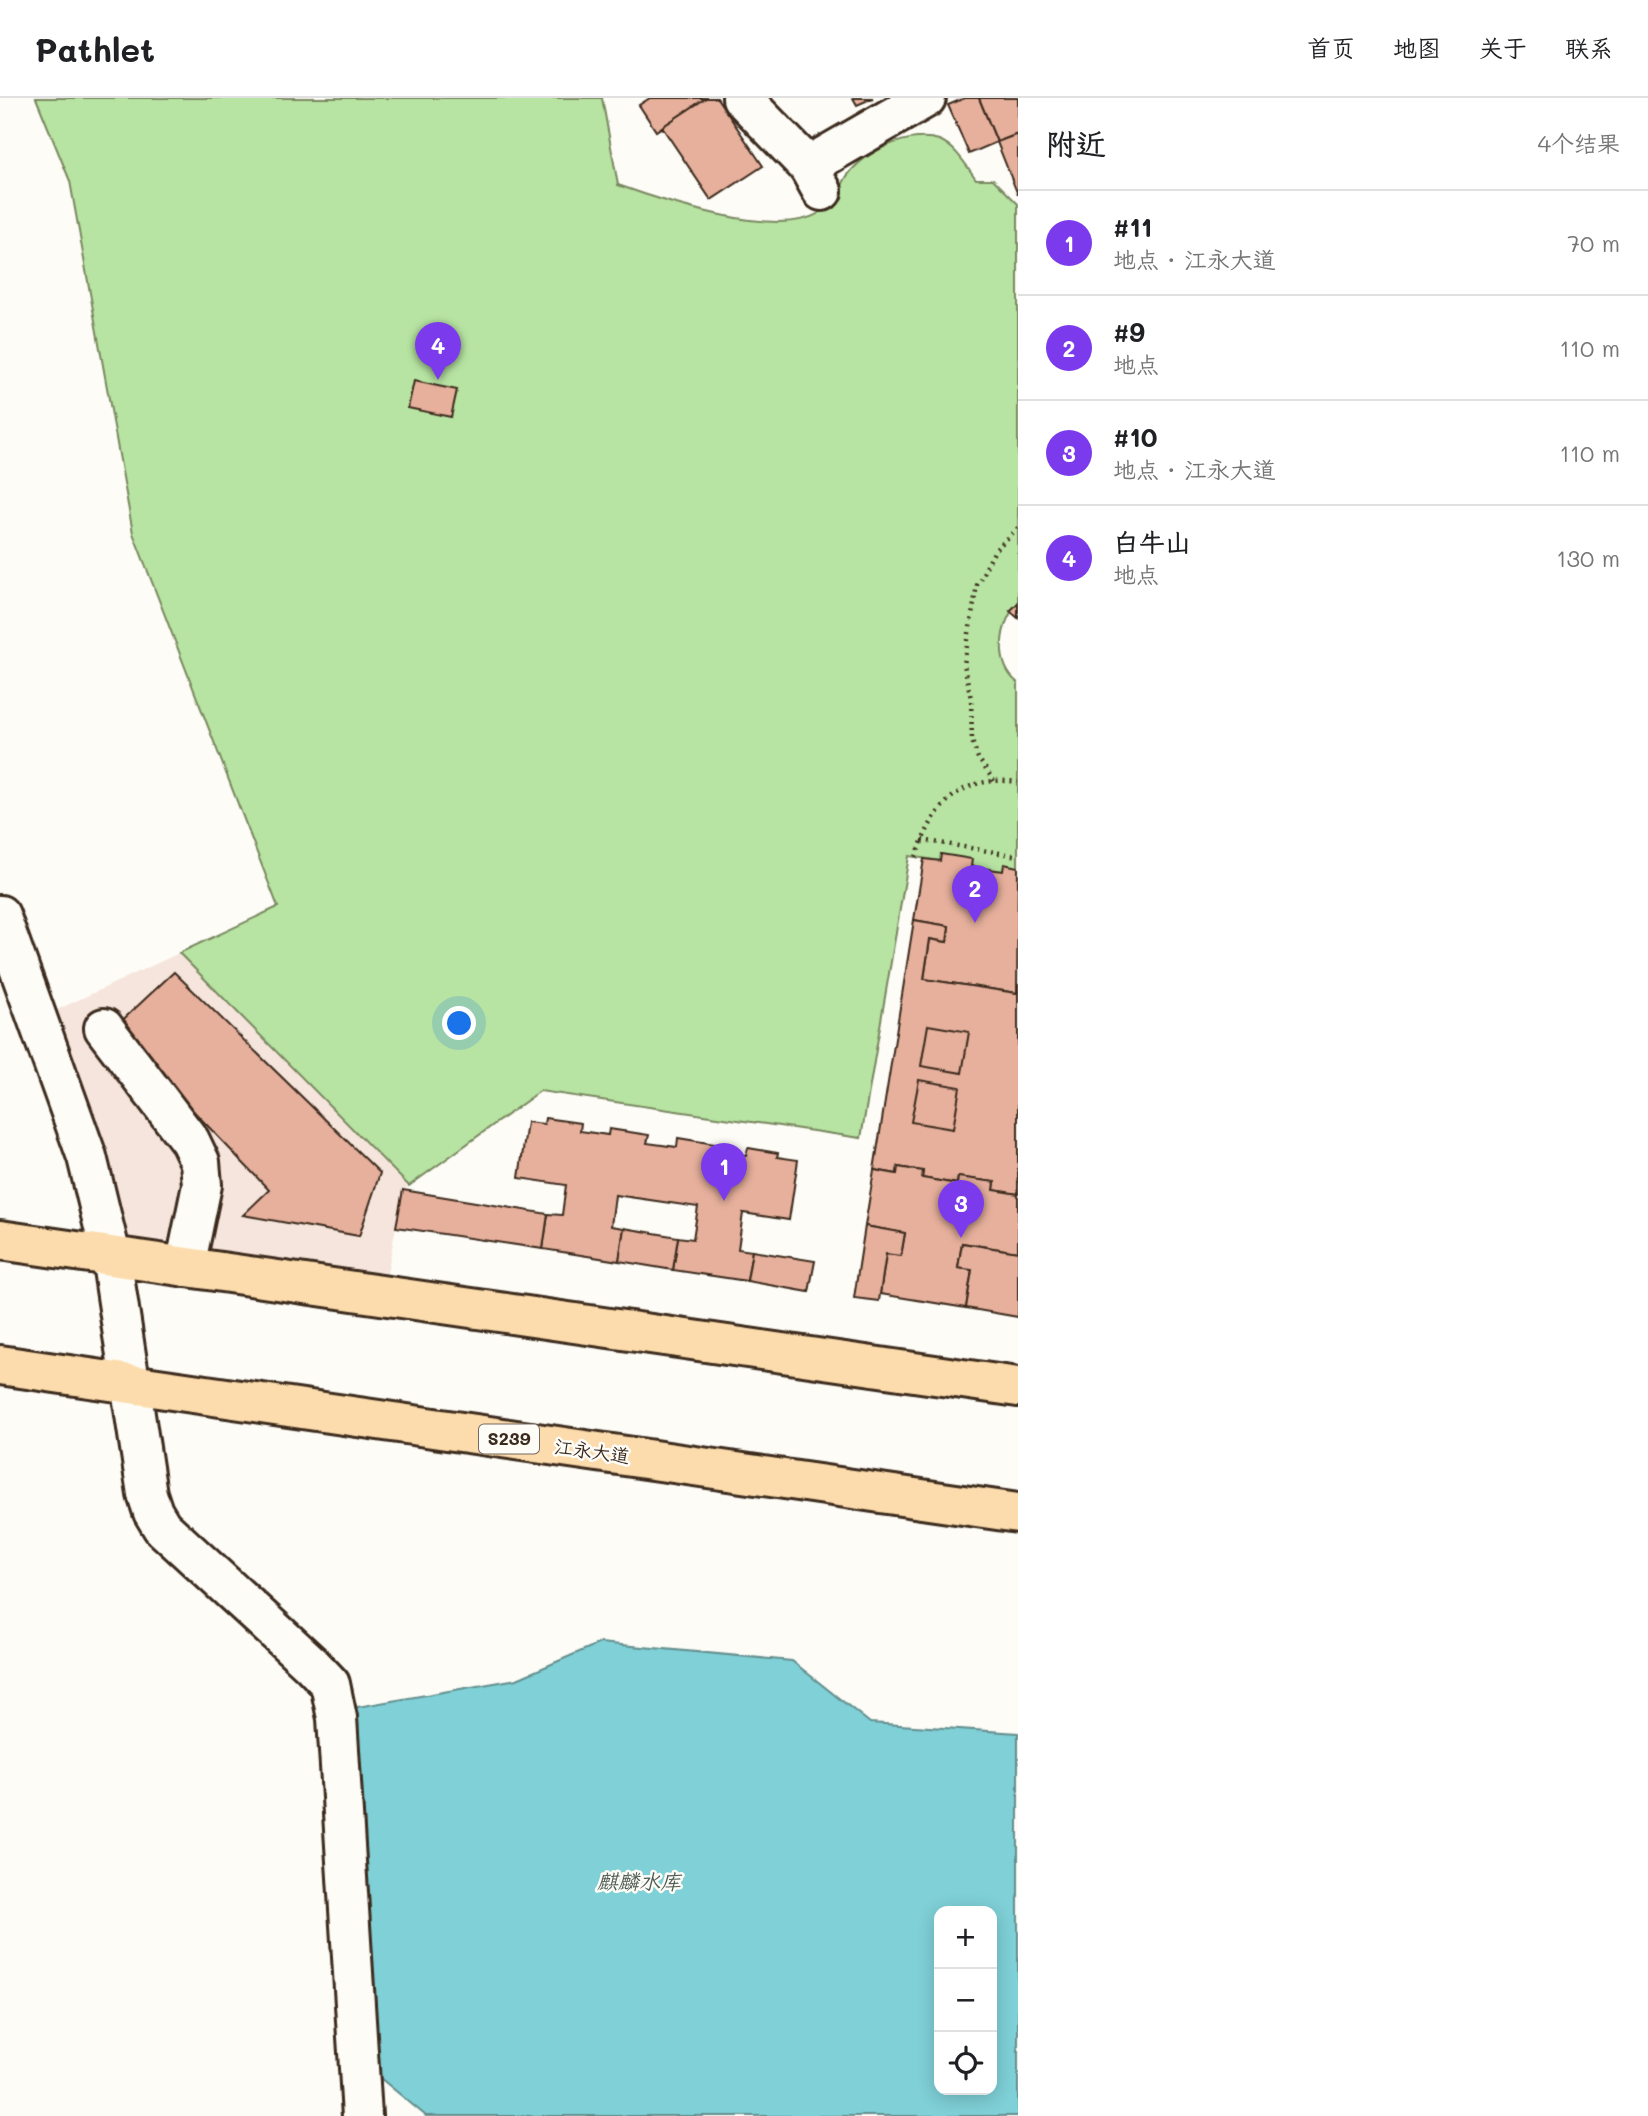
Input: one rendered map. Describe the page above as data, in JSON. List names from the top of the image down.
{
  "streets": {
    "main road": ["S239", "江永大道"]
  },
  "water": ["麒麟水库"],
  "page": {
    "header": "Pathlet",
    "nav": [
      "首页",
      "地图",
      "关于",
      "联系"
    ],
    "heading": ["附近", "4个结果"],
    "list": [
      {
        "mark": "1",
        "name": "#11",
        "note": "地点 · 江永大道",
        "value": "70 m"
      },
      {
        "mark": "2",
        "name": "#9",
        "note": "地点",
        "value": "110 m"
      },
      {
        "mark": "3",
        "name": "#10",
        "note": "地点 · 江永大道",
        "value": "110 m"
      },
      {
        "mark": "4",
        "name": "白牛山",
        "note": "地点",
        "value": "130 m"
      }
    ],
    "pins": [
      "4",
      "2",
      "1",
      "3"
    ],
    "map_buttons": ["+", "−"]
  }
}
